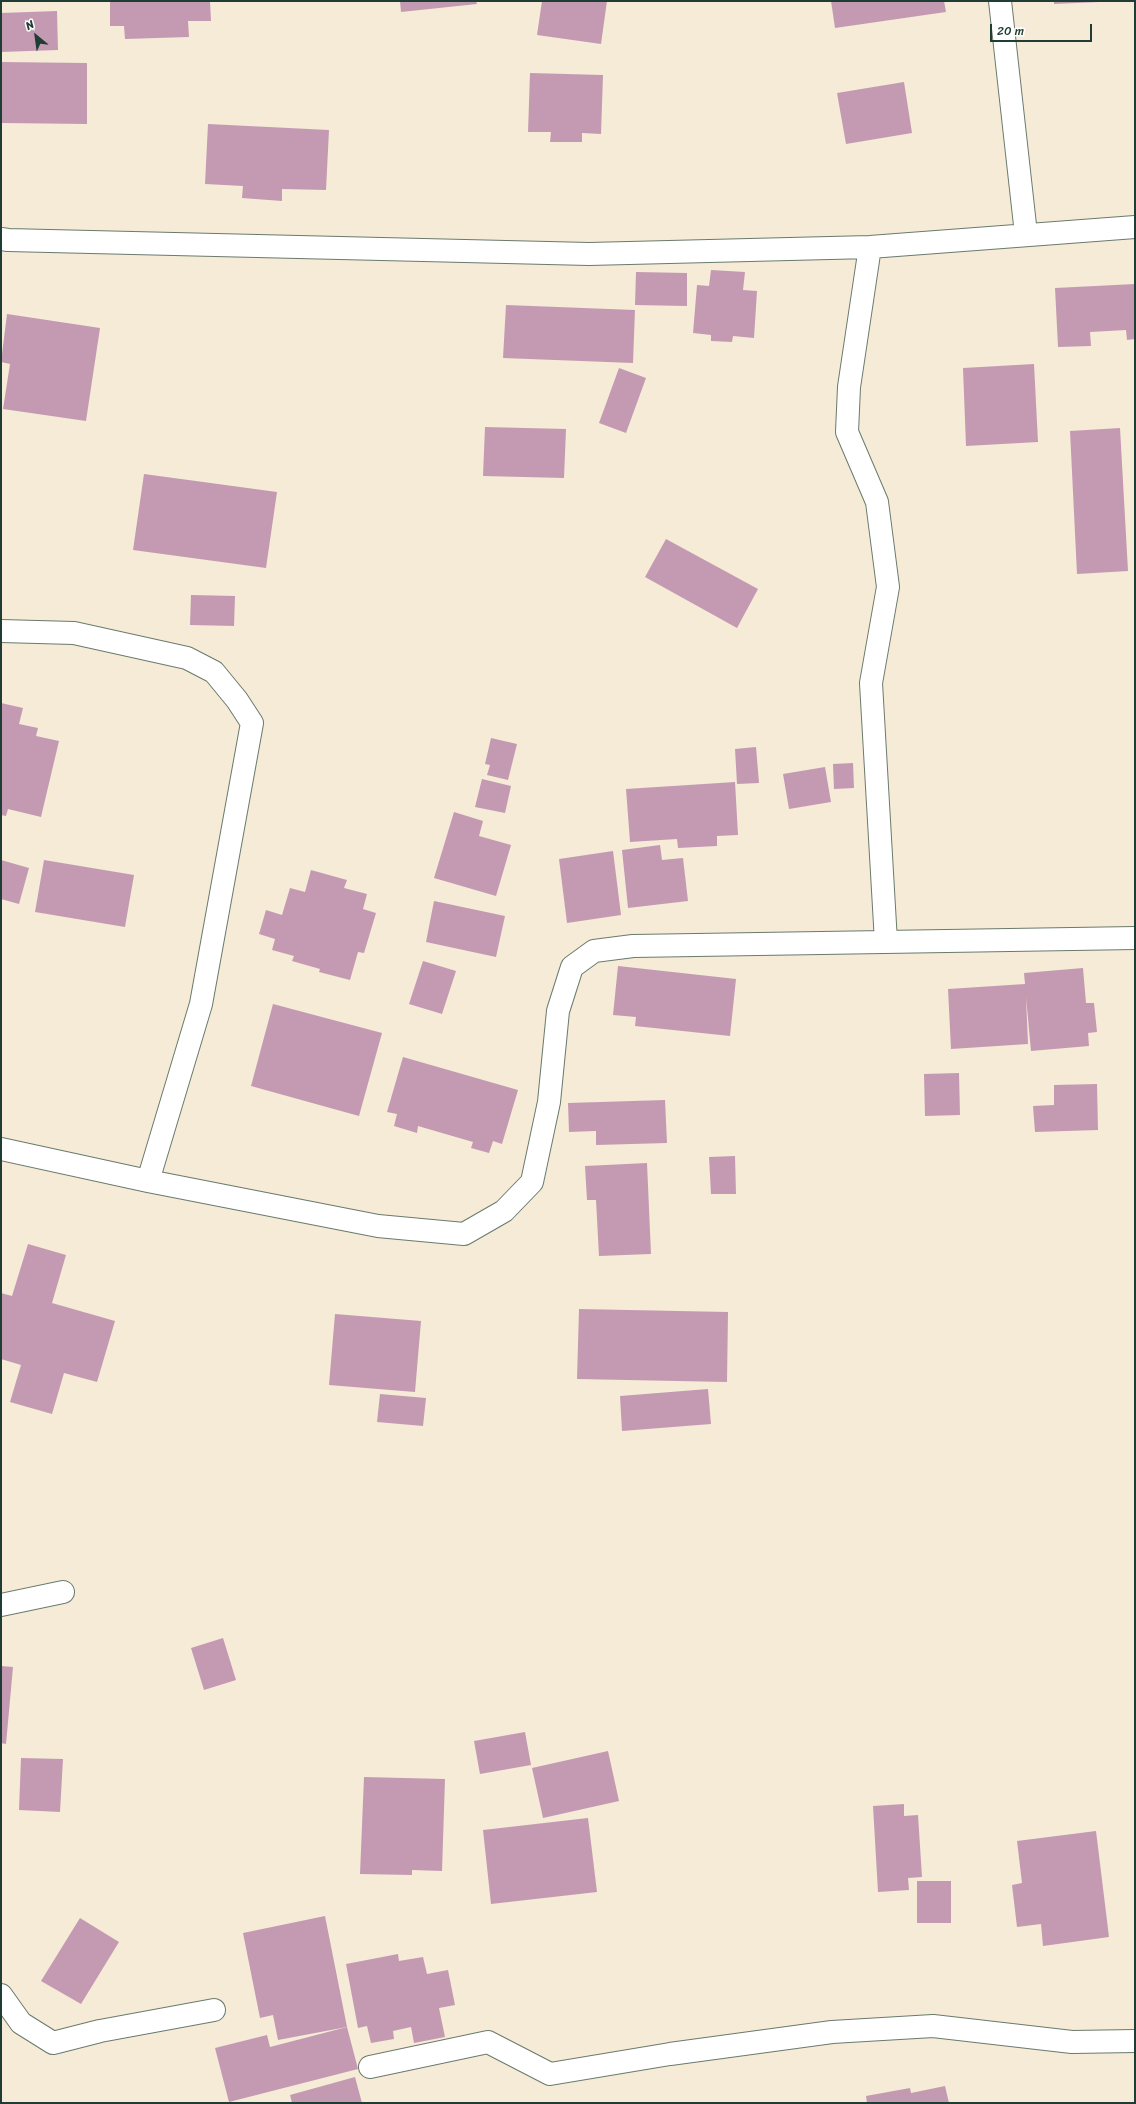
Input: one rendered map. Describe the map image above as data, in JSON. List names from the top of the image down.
{
  "scale_bar": "20 m",
  "north": "top left"
}
